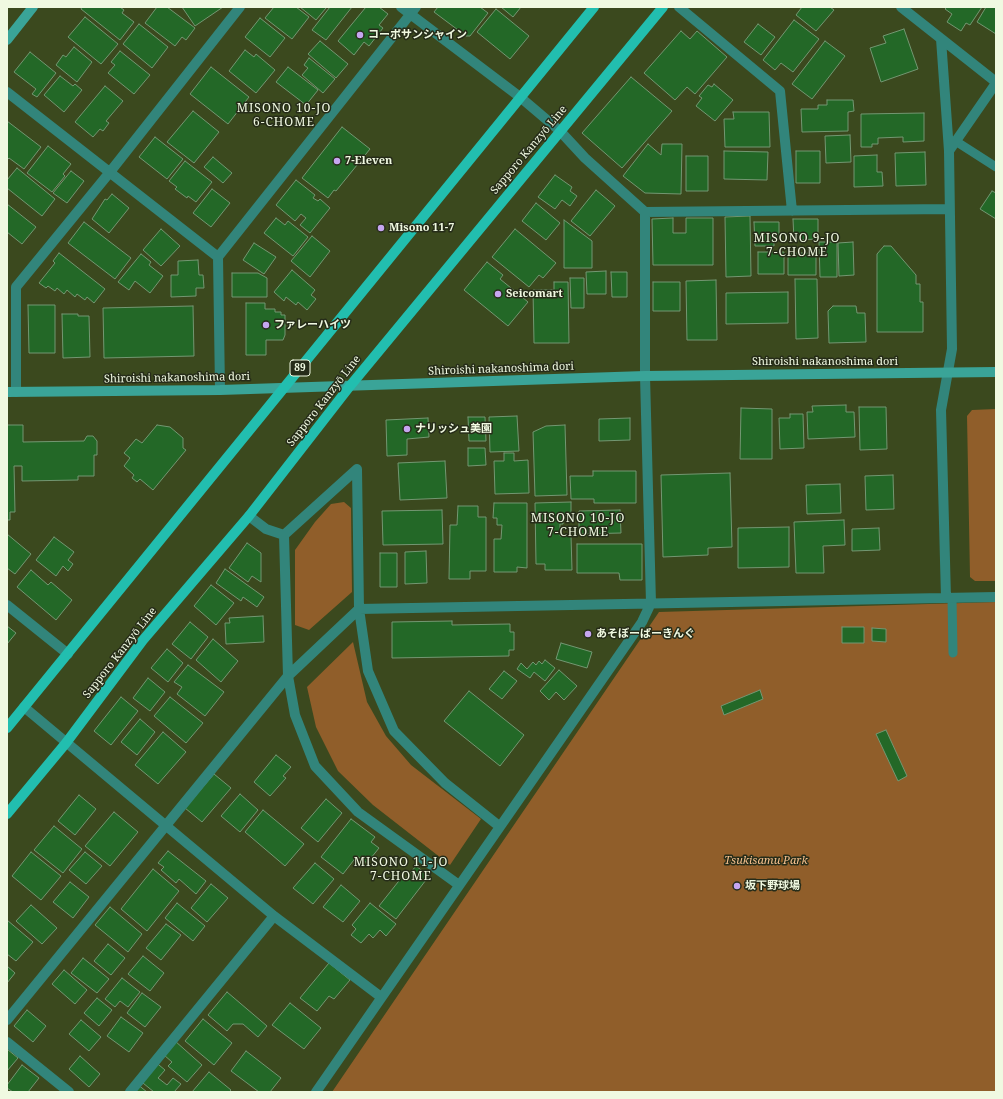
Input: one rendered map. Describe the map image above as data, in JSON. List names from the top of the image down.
{
  "streets": {
    "main road": ["Sapporo Kanzyō Line", "89"],
    "street": ["Shiroishi nakanoshima dori"]
  },
  "crossings": [
    ["Sapporo Kanzyō Line", "Shiroishi nakanoshima dori"],
    ["Shiroishi nakanoshima dori", "89"]
  ],
  "districts": [
    "MISONO 10-JO 6-CHOME",
    "MISONO 9-JO 7-CHOME",
    "MISONO 10-JO 7-CHOME",
    "MISONO 11-JO 7-CHOME"
  ],
  "parks": ["Tsukisamu Park"],
  "places": [
    "コーポサンシャイン",
    "7-Eleven",
    "Misono 11-7",
    "Seicomart",
    "ファレーハイツ",
    "ナリッシュ美園",
    "あそぼーぱーきんぐ",
    "坂下野球場"
  ]
}
